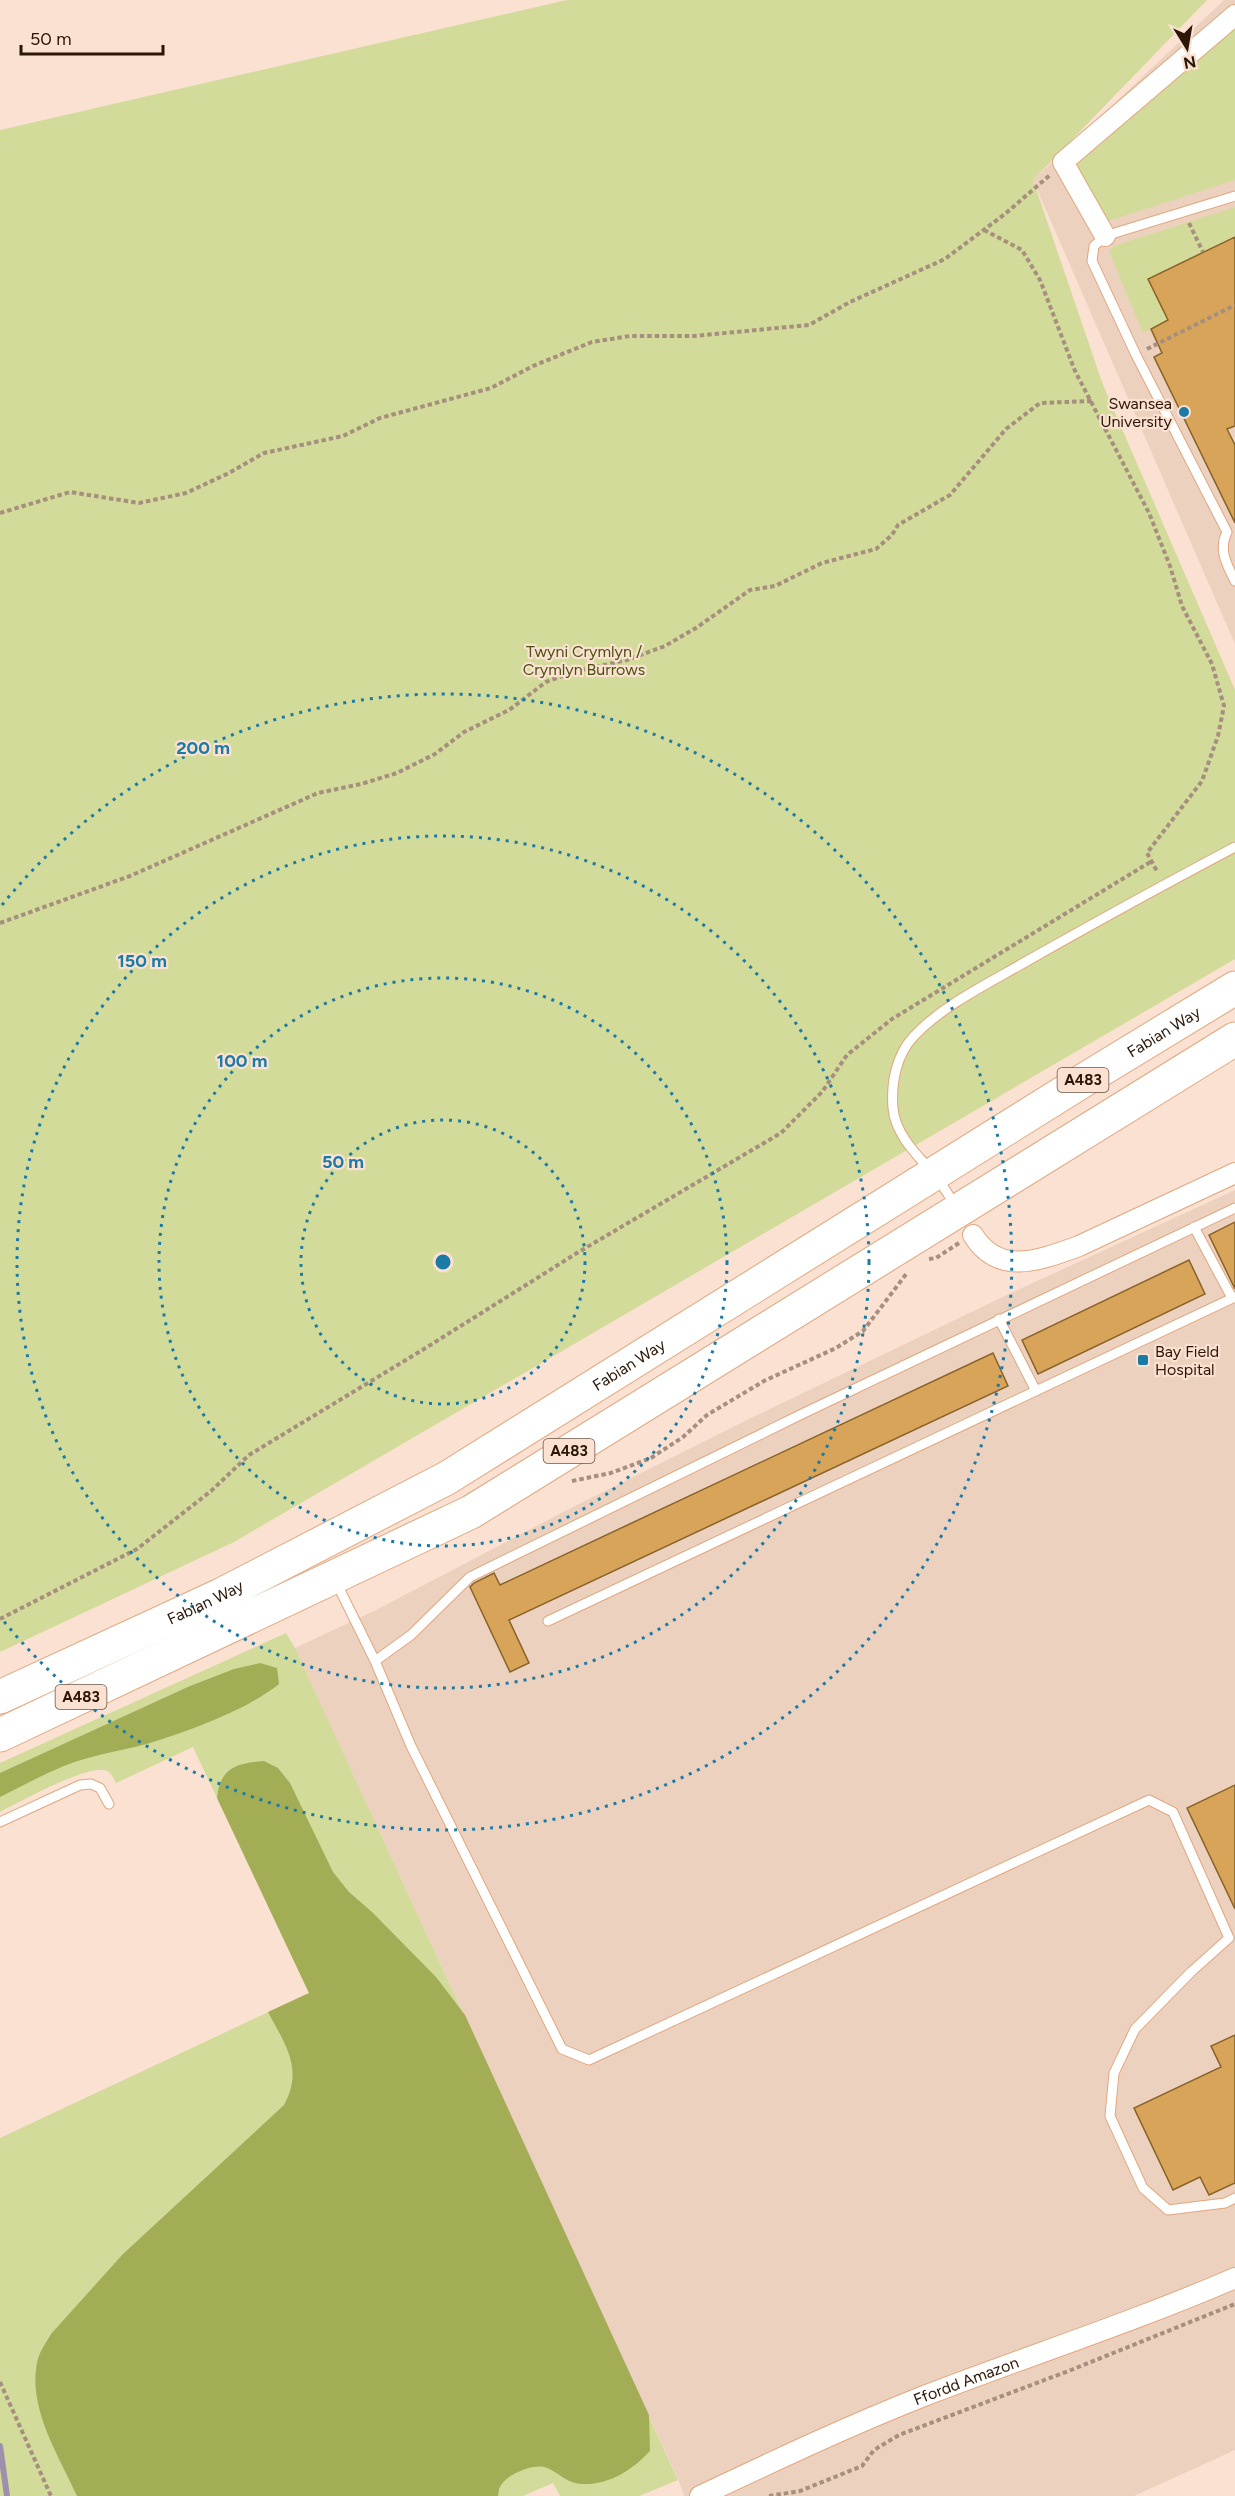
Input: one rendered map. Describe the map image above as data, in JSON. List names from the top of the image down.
{
  "streets": {
    "highway": ["Fabian Way", "A483"],
    "street": ["Ffordd Amazon"]
  },
  "parks": ["Twyni Crymlyn / Crymlyn Burrows"],
  "places": {
    "other": ["Swansea University"],
    "transit": ["Bay Field Hospital"]
  },
  "scale_bar": "50 m",
  "north": "bottom",
  "rings": [
    "200 m",
    "150 m",
    "100 m",
    "50 m"
  ]
}
